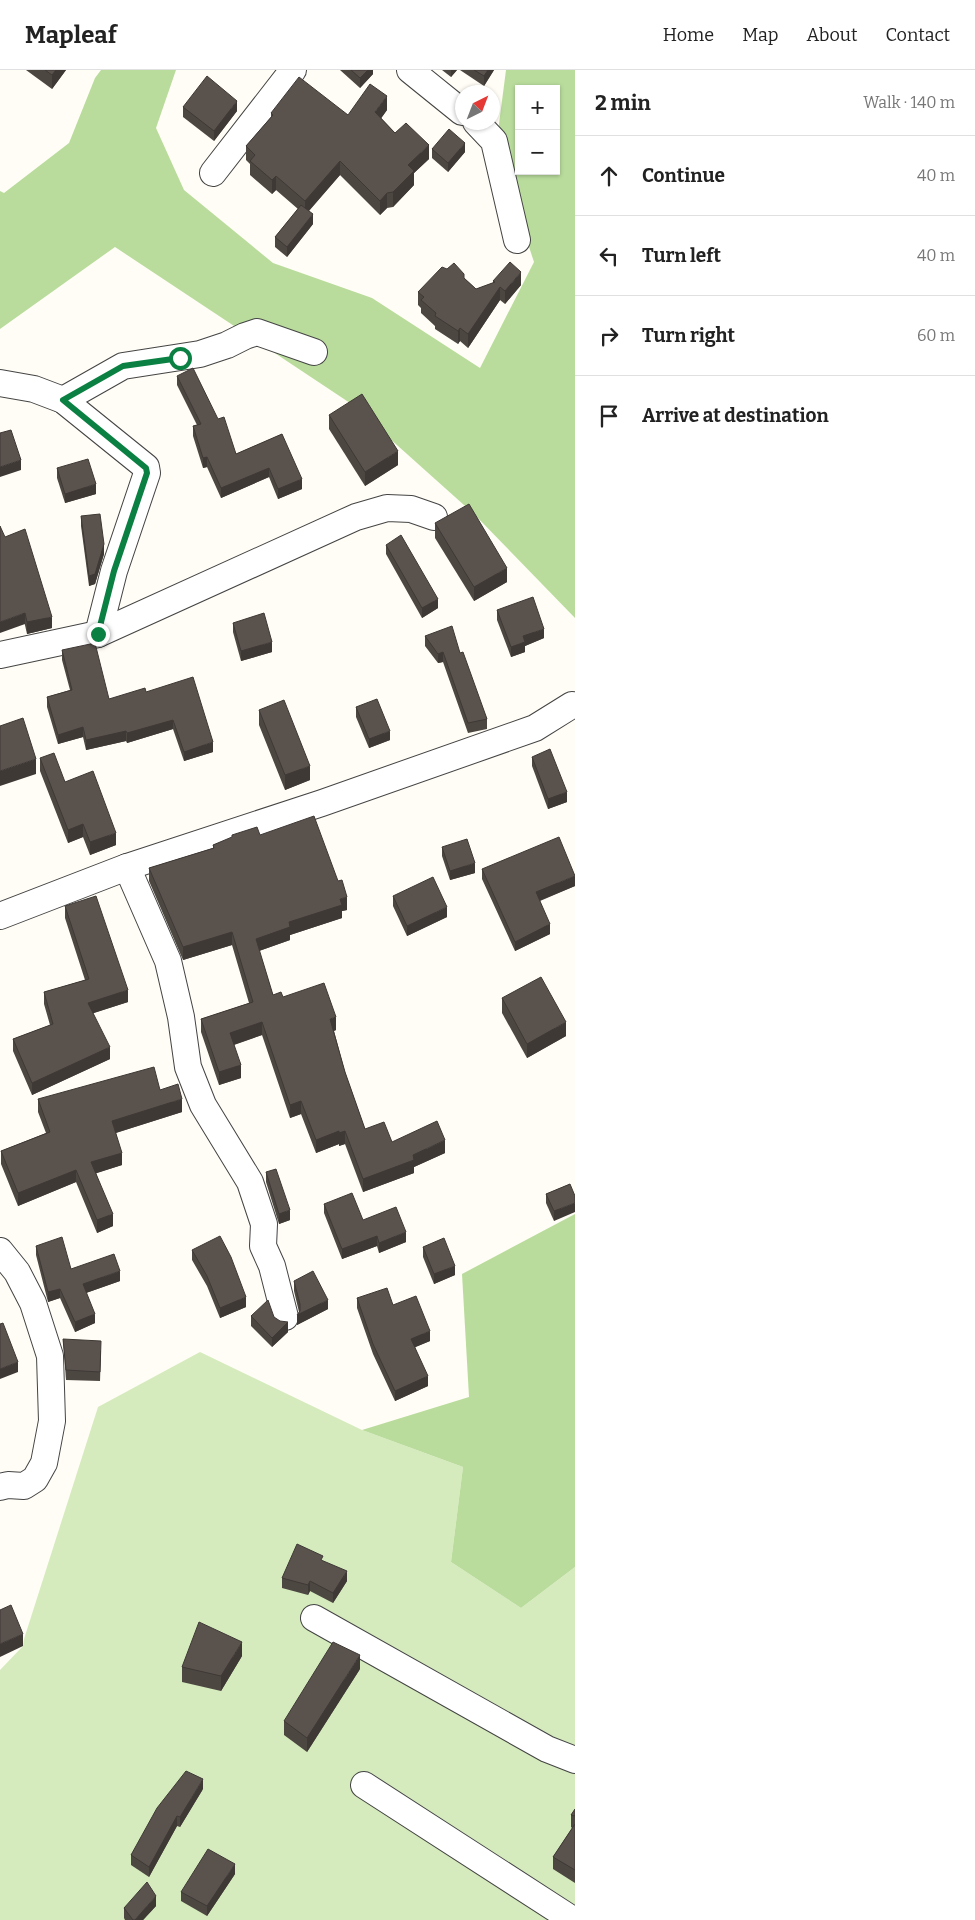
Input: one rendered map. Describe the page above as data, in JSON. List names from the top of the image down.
{
  "north": "top right",
  "page": {
    "header": "Mapleaf",
    "nav": [
      "Home",
      "Map",
      "About",
      "Contact"
    ],
    "heading": ["2 min", "Walk · 140 m"],
    "map_buttons": ["+", "−"],
    "list": [
      ["Continue", "40 m"],
      ["Turn left", "40 m"],
      ["Turn right", "60 m"],
      "Arrive at destination"
    ]
  }
}
